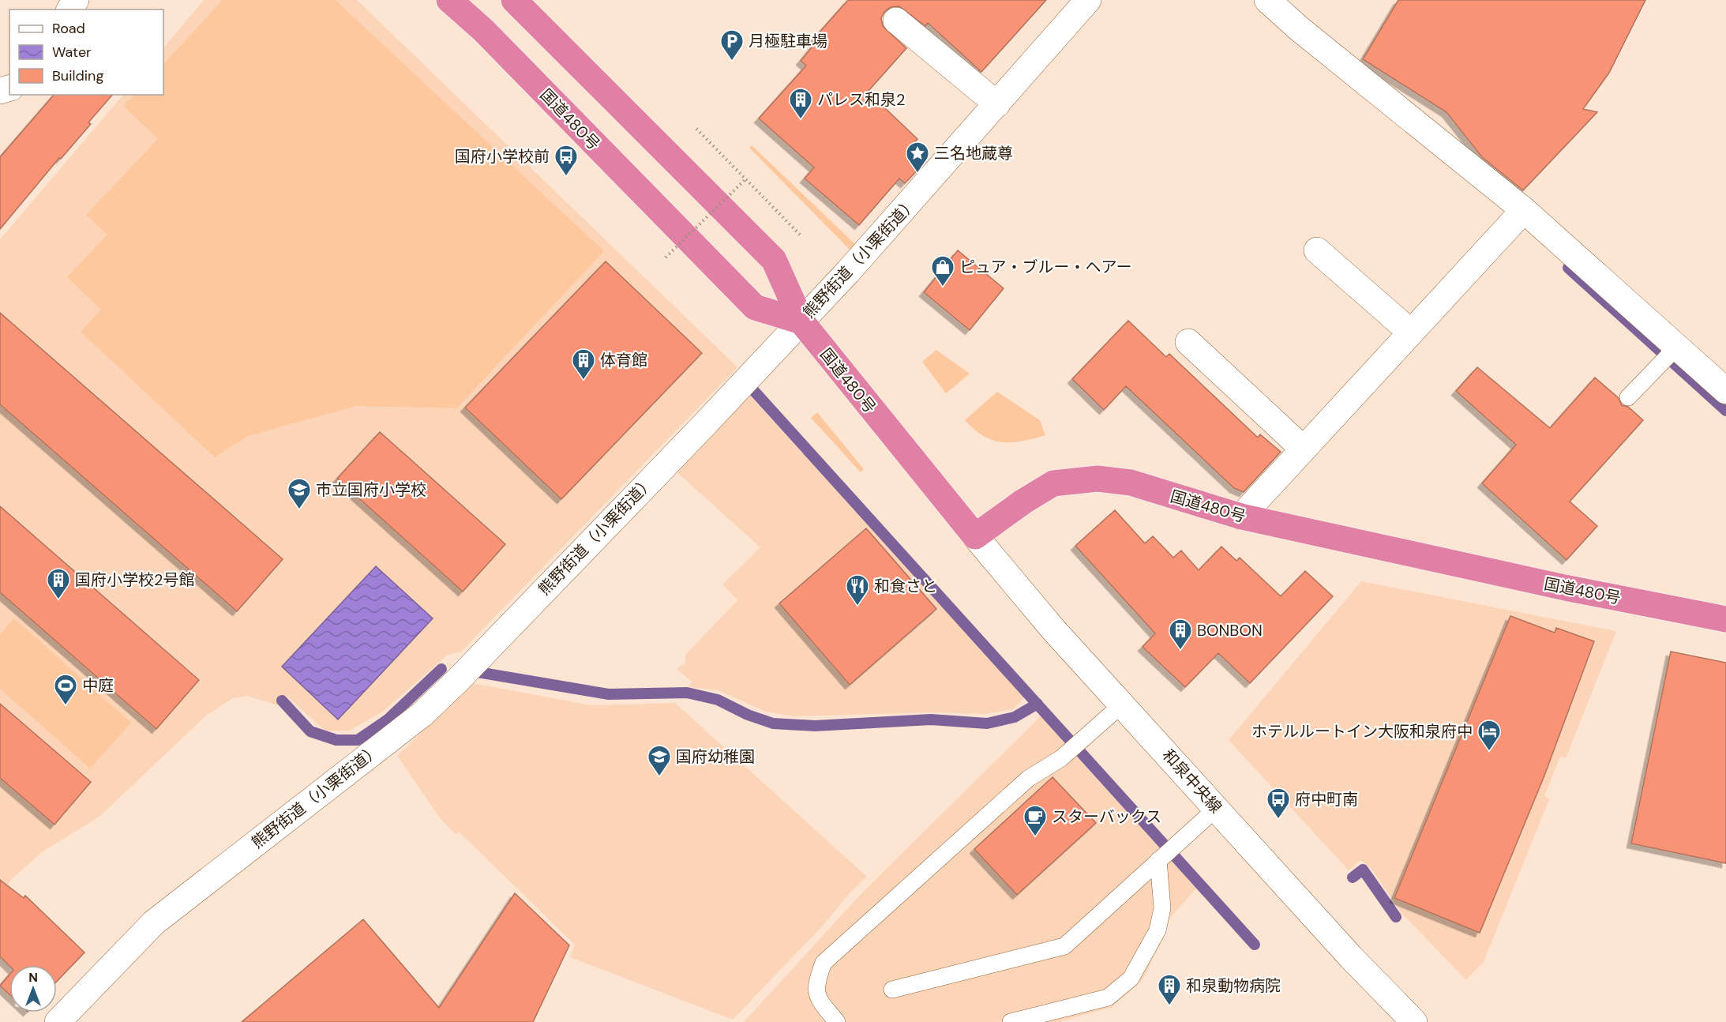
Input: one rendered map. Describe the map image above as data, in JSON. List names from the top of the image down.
{
  "streets": {
    "highway": ["国道480号"],
    "street": ["熊野街道（小栗街道）", "和泉中央線"]
  },
  "crossings": [
    ["国道480号", "熊野街道（小栗街道）"],
    ["国道480号", "和泉中央線"]
  ],
  "places": {
    "parking": ["月極駐車場"],
    "building": [
      "パレス和泉2",
      "体育館",
      "国府小学校2号館",
      "BONBON",
      "和泉動物病院"
    ],
    "place": ["三名地蔵尊"],
    "bus stop": ["国府小学校前", "府中町南"],
    "shop": ["ピュア・ブルー・ヘアー"],
    "school or university": ["市立国府小学校", "国府幼稚園"],
    "restaurant": ["和食さと"],
    "sports": ["中庭"],
    "hotel": ["ホテルルートイン大阪和泉府中"],
    "cafe": ["スターバックス"]
  },
  "legend": ["Road", "Water", "Building"],
  "north": "top"
}
